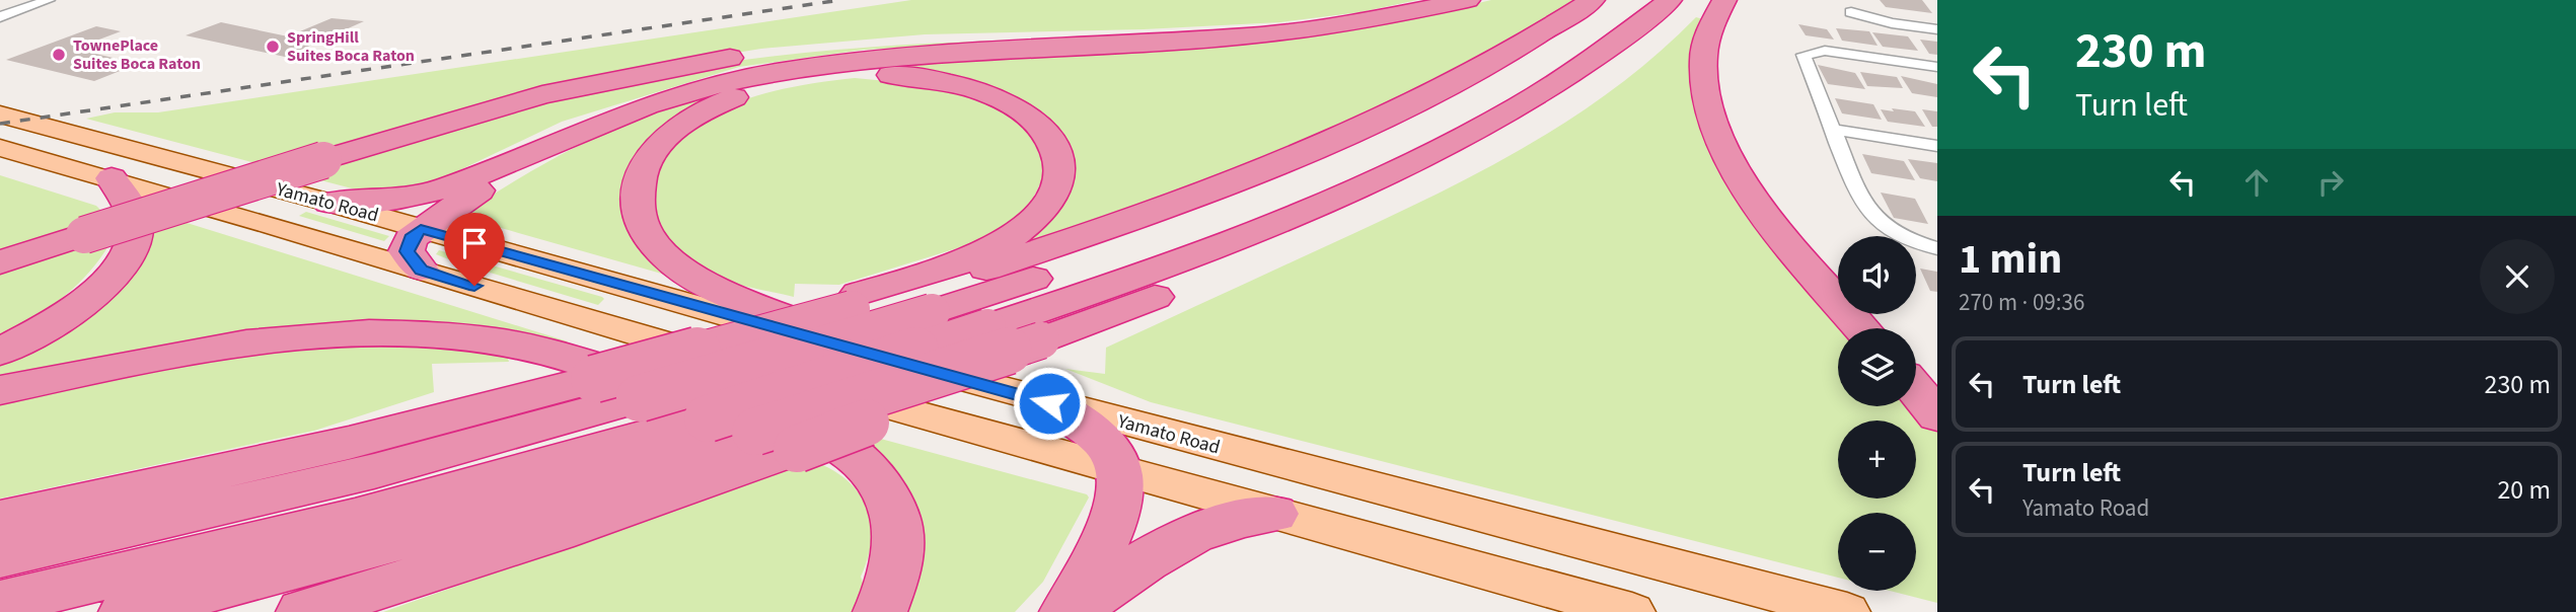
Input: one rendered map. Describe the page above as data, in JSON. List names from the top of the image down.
{
  "streets": {
    "main road": ["Yamato Road"]
  },
  "places": ["SpringHill Suites Boca Raton", "TownePlace Suites Boca Raton"],
  "page": {
    "turn": ["230 m", "Turn left"],
    "heading": ["1 min", "270 m · 09:36"],
    "map_buttons": ["+", "−"],
    "list": [
      {
        "name": "Turn left",
        "value": "230 m"
      },
      {
        "name": "Turn left",
        "note": "Yamato Road",
        "value": "20 m"
      }
    ]
  }
}
